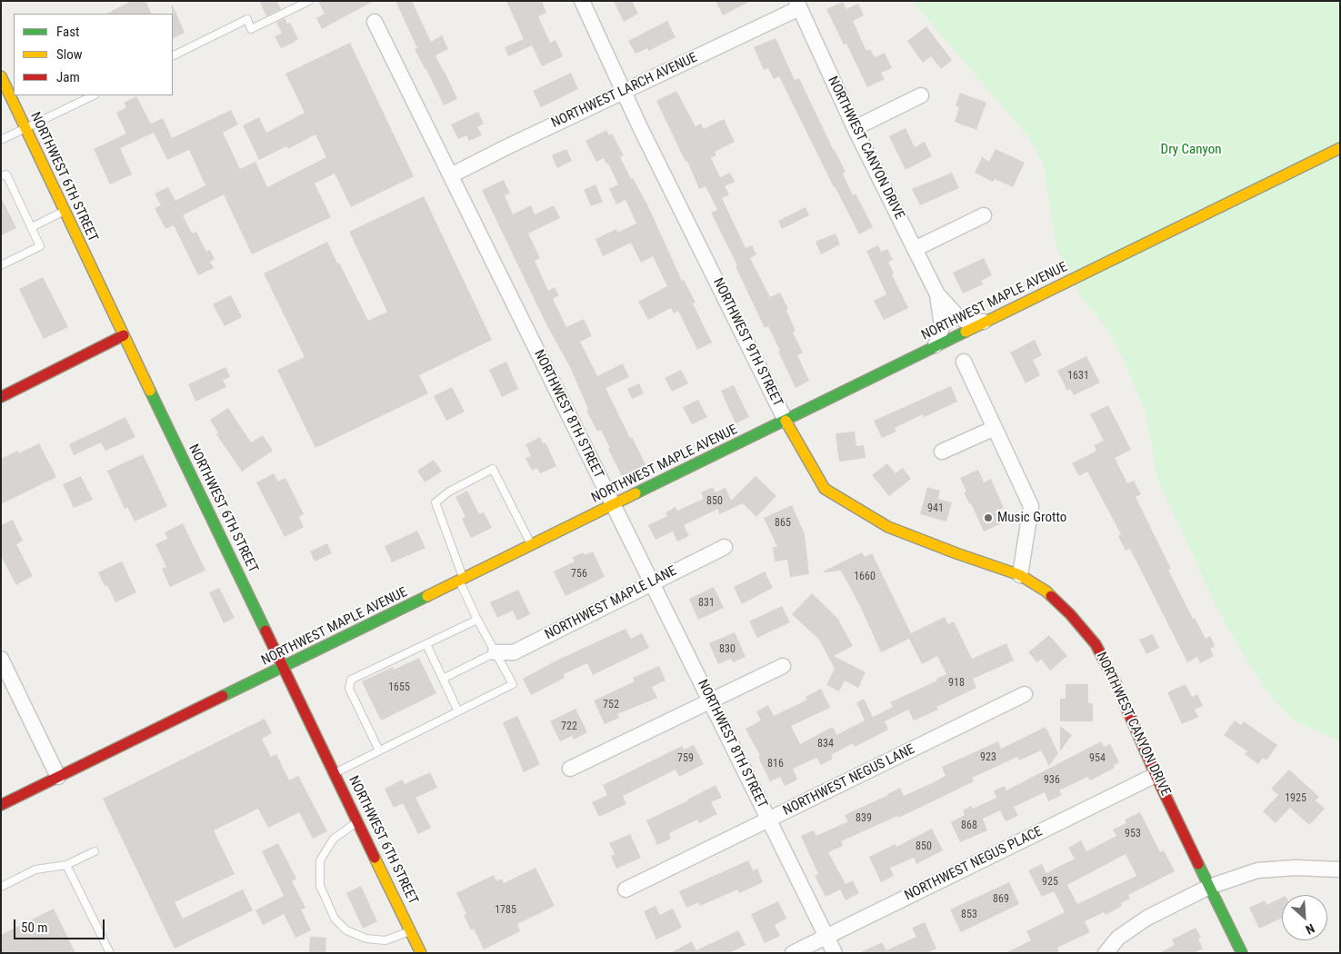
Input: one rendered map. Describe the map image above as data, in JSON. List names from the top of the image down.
{
  "streets": {
    "main road": [
      "NORTHWEST CANYON DRIVE",
      "NORTHWEST 6TH STREET",
      "NORTHWEST MAPLE AVENUE",
      "NORTHWEST 9TH STREET"
    ],
    "street": [
      "NORTHWEST LARCH AVENUE",
      "NORTHWEST 8TH STREET",
      "NORTHWEST MAPLE LANE",
      "NORTHWEST NEGUS LANE",
      "NORTHWEST NEGUS PLACE"
    ]
  },
  "crossings": [
    ["NORTHWEST LARCH AVENUE", "NORTHWEST CANYON DRIVE"],
    ["NORTHWEST LARCH AVENUE", "NORTHWEST 9TH STREET"],
    ["NORTHWEST LARCH AVENUE", "NORTHWEST 8TH STREET"],
    ["NORTHWEST CANYON DRIVE", "NORTHWEST MAPLE AVENUE"],
    ["NORTHWEST CANYON DRIVE", "NORTHWEST 9TH STREET"],
    ["NORTHWEST CANYON DRIVE", "NORTHWEST NEGUS PLACE"],
    ["NORTHWEST 6TH STREET", "NORTHWEST MAPLE AVENUE"],
    ["NORTHWEST MAPLE AVENUE", "NORTHWEST 9TH STREET"],
    ["NORTHWEST MAPLE AVENUE", "NORTHWEST 8TH STREET"],
    ["NORTHWEST 8TH STREET", "NORTHWEST MAPLE LANE"],
    ["NORTHWEST 8TH STREET", "NORTHWEST NEGUS LANE"],
    ["NORTHWEST 8TH STREET", "NORTHWEST NEGUS PLACE"]
  ],
  "parks": ["Dry Canyon"],
  "places": ["Music Grotto"],
  "house_numbers": [
    "1631",
    "850",
    "941",
    "865",
    "756",
    "1660",
    "831",
    "830",
    "918",
    "1655",
    "752",
    "722",
    "834",
    "923",
    "759",
    "954",
    "816",
    "936",
    "1925",
    "839",
    "868",
    "953",
    "850",
    "925",
    "869",
    "1785",
    "853"
  ],
  "legend": ["Fast", "Slow", "Jam"],
  "scale_bar": "50 m",
  "north": "bottom right"
}
